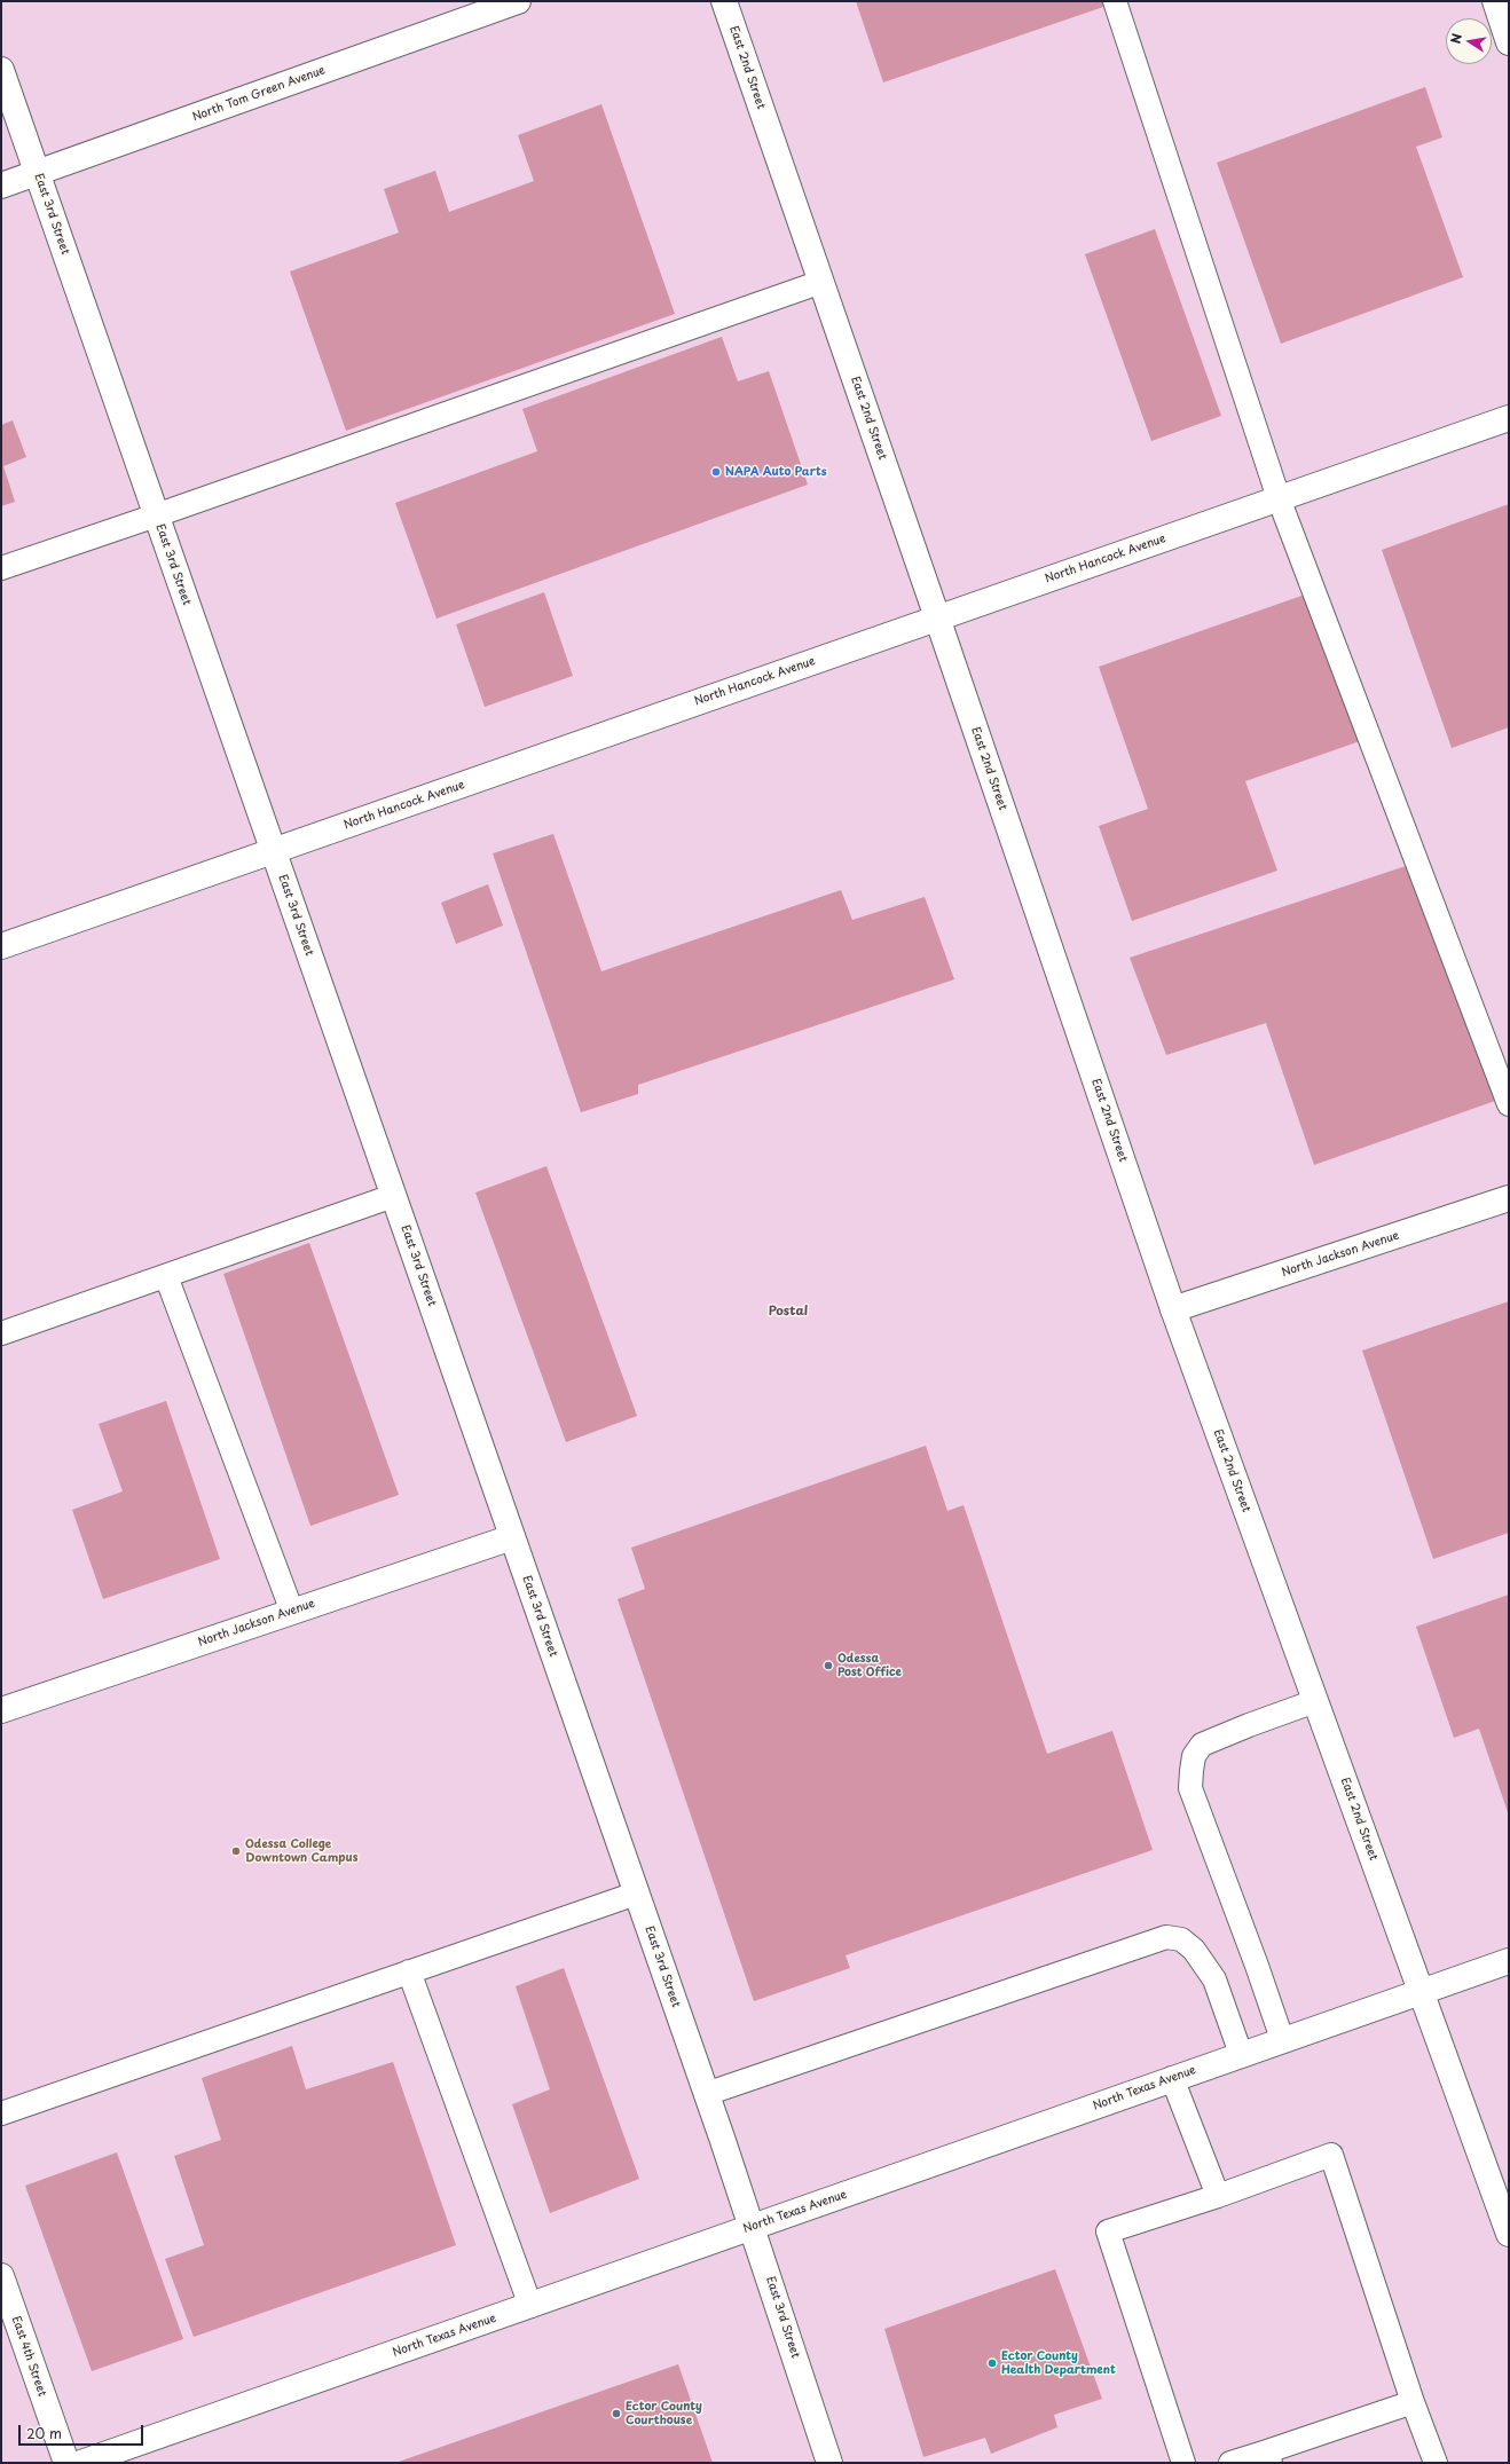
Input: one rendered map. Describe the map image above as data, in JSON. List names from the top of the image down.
{
  "streets": {
    "street": [
      "East 2nd Street",
      "North Tom Green Avenue",
      "East 3rd Street",
      "North Hancock Avenue",
      "North Jackson Avenue",
      "North Texas Avenue",
      "East 4th Street"
    ]
  },
  "crossings": [
    ["East 2nd Street", "North Hancock Avenue"],
    ["East 2nd Street", "North Jackson Avenue"],
    ["East 2nd Street", "North Texas Avenue"],
    ["North Tom Green Avenue", "East 3rd Street"],
    ["East 3rd Street", "North Hancock Avenue"],
    ["East 3rd Street", "North Jackson Avenue"],
    ["East 3rd Street", "North Texas Avenue"]
  ],
  "districts": ["Postal"],
  "places": [
    "NAPA Auto Parts",
    "Odessa Post Office",
    "Odessa College Downtown Campus",
    "Ector County Health Department",
    "Ector County Courthouse"
  ],
  "scale_bar": "20 m",
  "north": "left"
}
